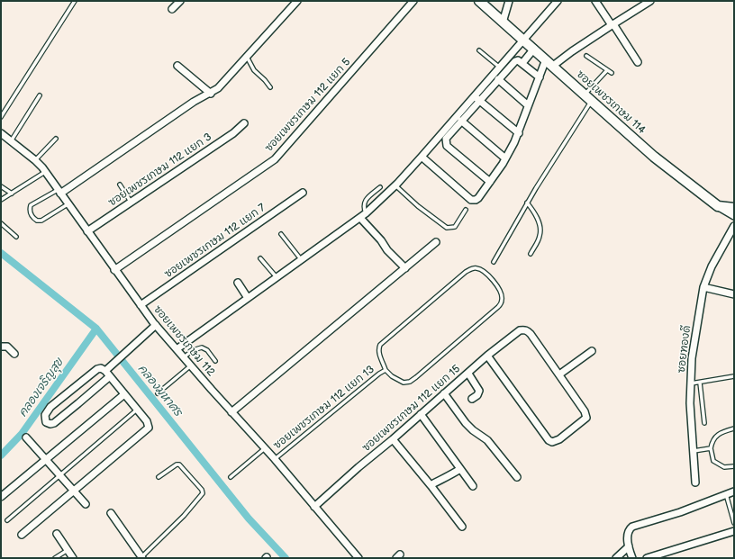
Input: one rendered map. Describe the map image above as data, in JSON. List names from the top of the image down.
{
  "streets": {
    "street": [
      "ซอยเพชรเกษม 114",
      "ซอยเพชรเกษม 112 แยก 5",
      "ซอยเพชรเกษม 112 แยก 3",
      "ซอยเพชรเกษม 112 แยก 7",
      "ซอยเพชรเกษม 112",
      "ซอยทองดี",
      "ซอยเพชรเกษม 112 แยก 15"
    ],
    "lane": ["ซอยเพชรเกษม 112 แยก 13"]
  },
  "crossings": [
    ["ซอยเพชรเกษม 112 แยก 5", "ซอยเพชรเกษม 112"],
    ["ซอยเพชรเกษม 112 แยก 3", "ซอยเพชรเกษม 112"],
    ["ซอยเพชรเกษม 112 แยก 7", "ซอยเพชรเกษม 112"],
    ["ซอยเพชรเกษม 112", "ซอยเพชรเกษม 112 แยก 13"],
    ["ซอยเพชรเกษม 112", "ซอยเพชรเกษม 112 แยก 15"]
  ],
  "water": ["คลองเจริญสุข", "คลองมหาศร"]
}
